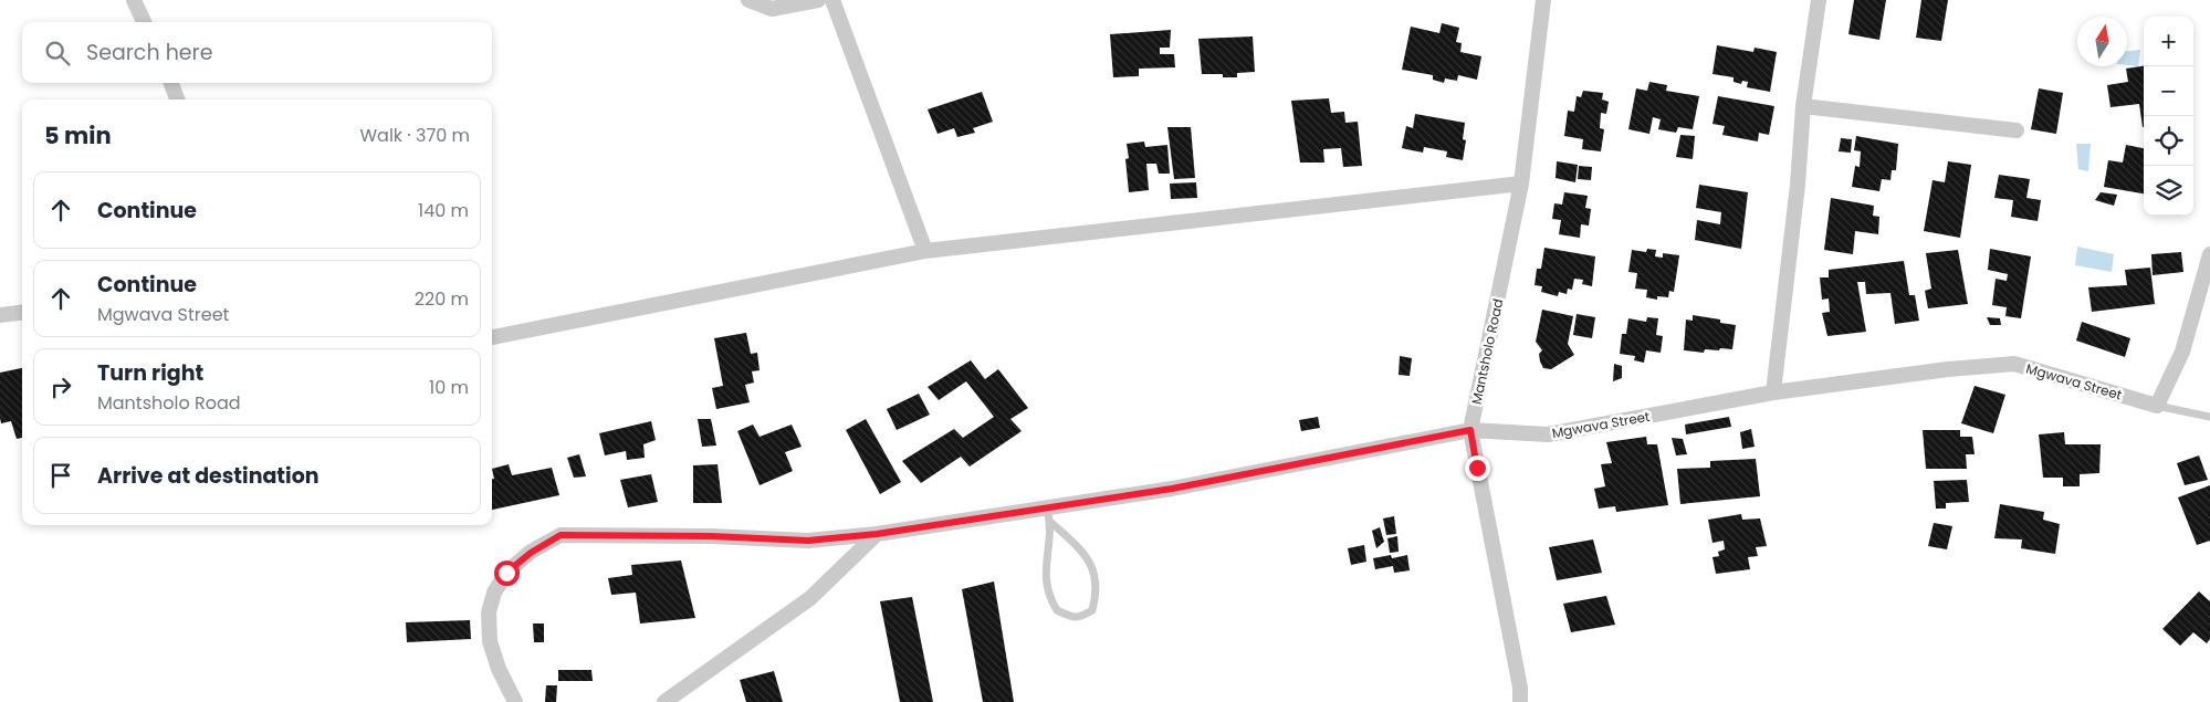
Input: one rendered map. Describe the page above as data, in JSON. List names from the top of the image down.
{
  "streets": {
    "street": ["Mantsholo Road", "Mgwava Street"]
  },
  "crossings": [
    ["Mantsholo Road", "Mgwava Street"]
  ],
  "north": "top",
  "page": {
    "map_buttons": ["+", "−"],
    "search": "Search here",
    "heading": ["5 min", "Walk · 370 m"],
    "list": [
      ["Continue", "140 m"],
      ["Continue", "Mgwava Street", "220 m"],
      ["Turn right", "Mantsholo Road", "10 m"],
      "Arrive at destination"
    ]
  }
}
